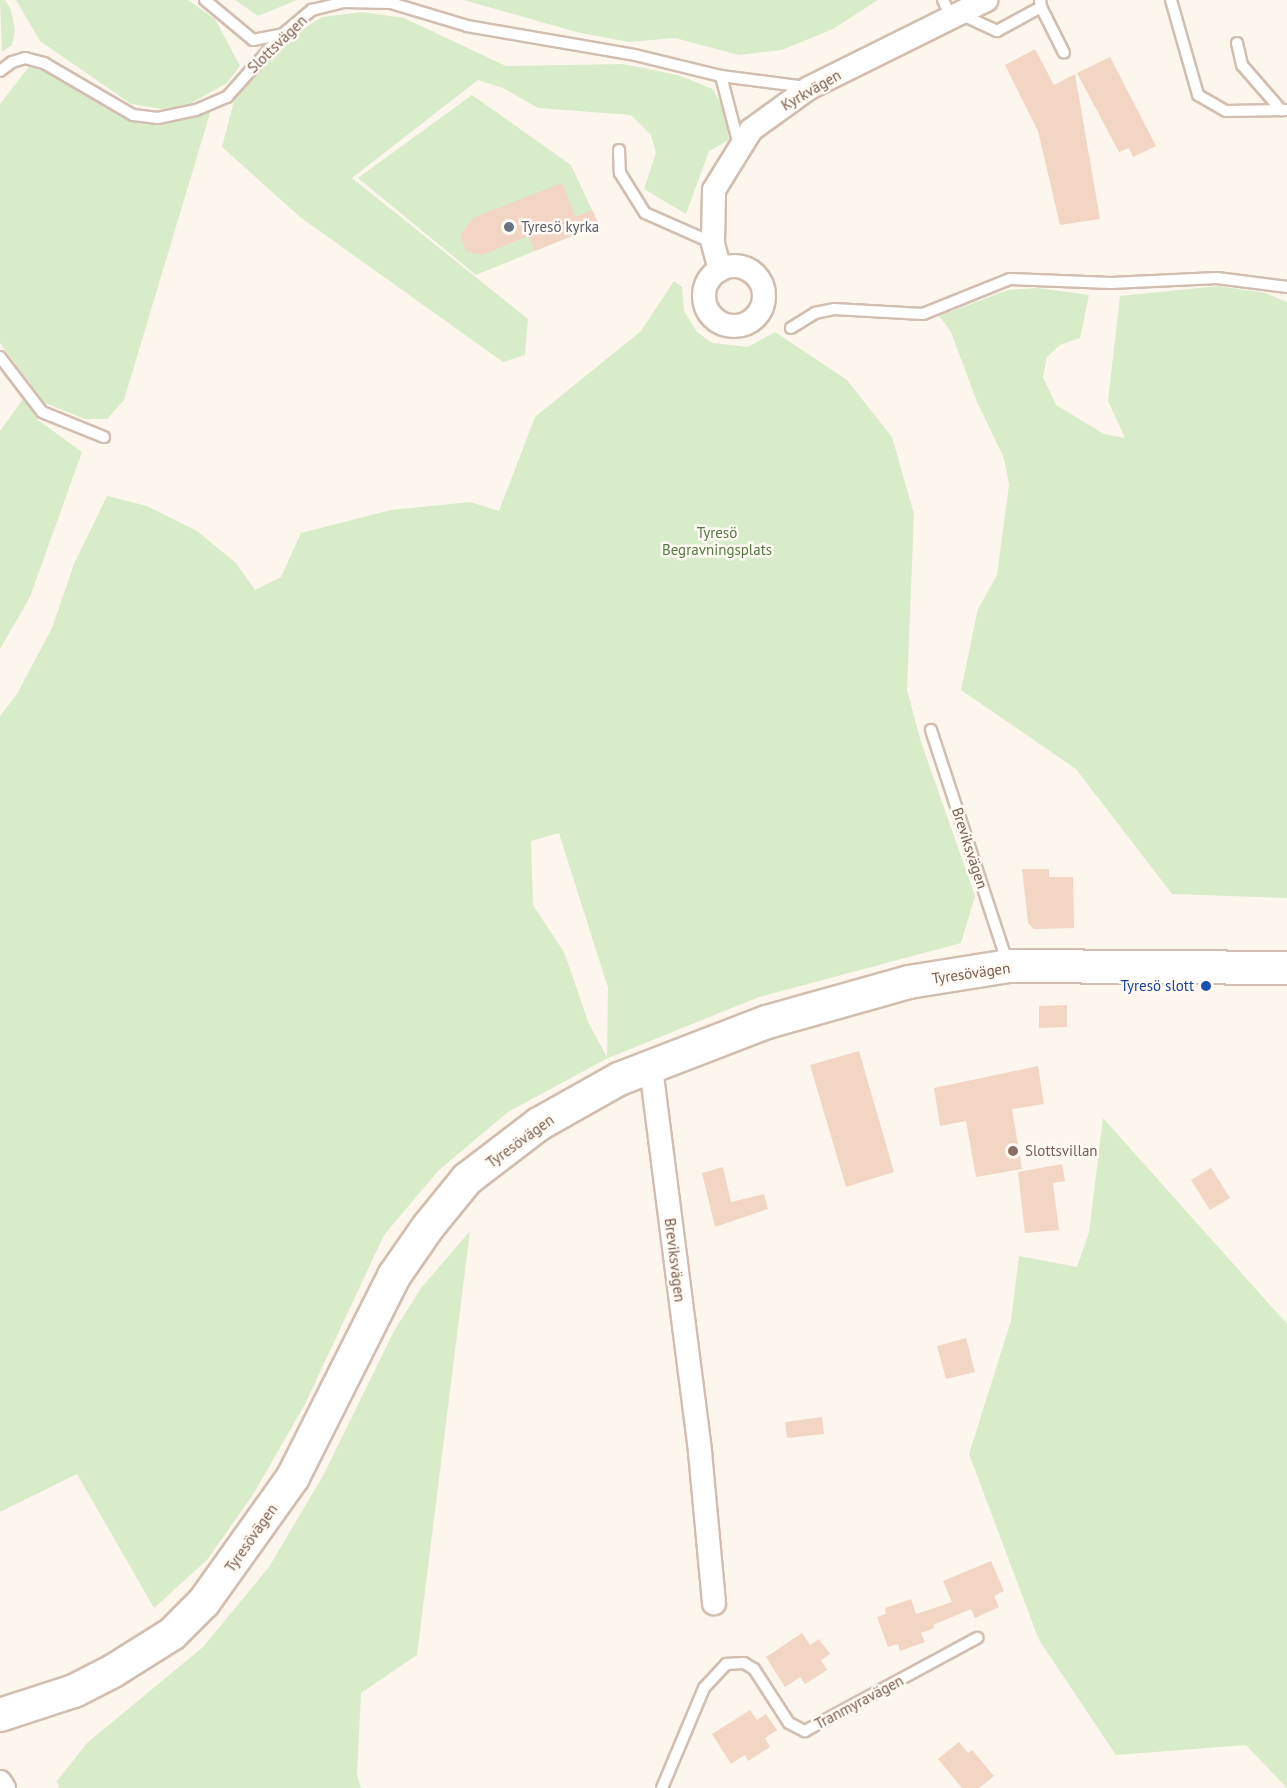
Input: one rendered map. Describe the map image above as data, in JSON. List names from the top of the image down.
{
  "streets": {
    "main road": ["Tyresövägen"],
    "street": ["Kyrkvägen", "Breviksvägen"],
    "lane": ["Slottsvägen", "Tranmyravägen"]
  },
  "crossings": [
    ["Slottsvägen", "Kyrkvägen"],
    ["Breviksvägen", "Tyresövägen"]
  ],
  "parks": ["Tyresö Begravningsplats"],
  "places": ["Tyresö kyrka", "Tyresö slott", "Slottsvillan"]
}
